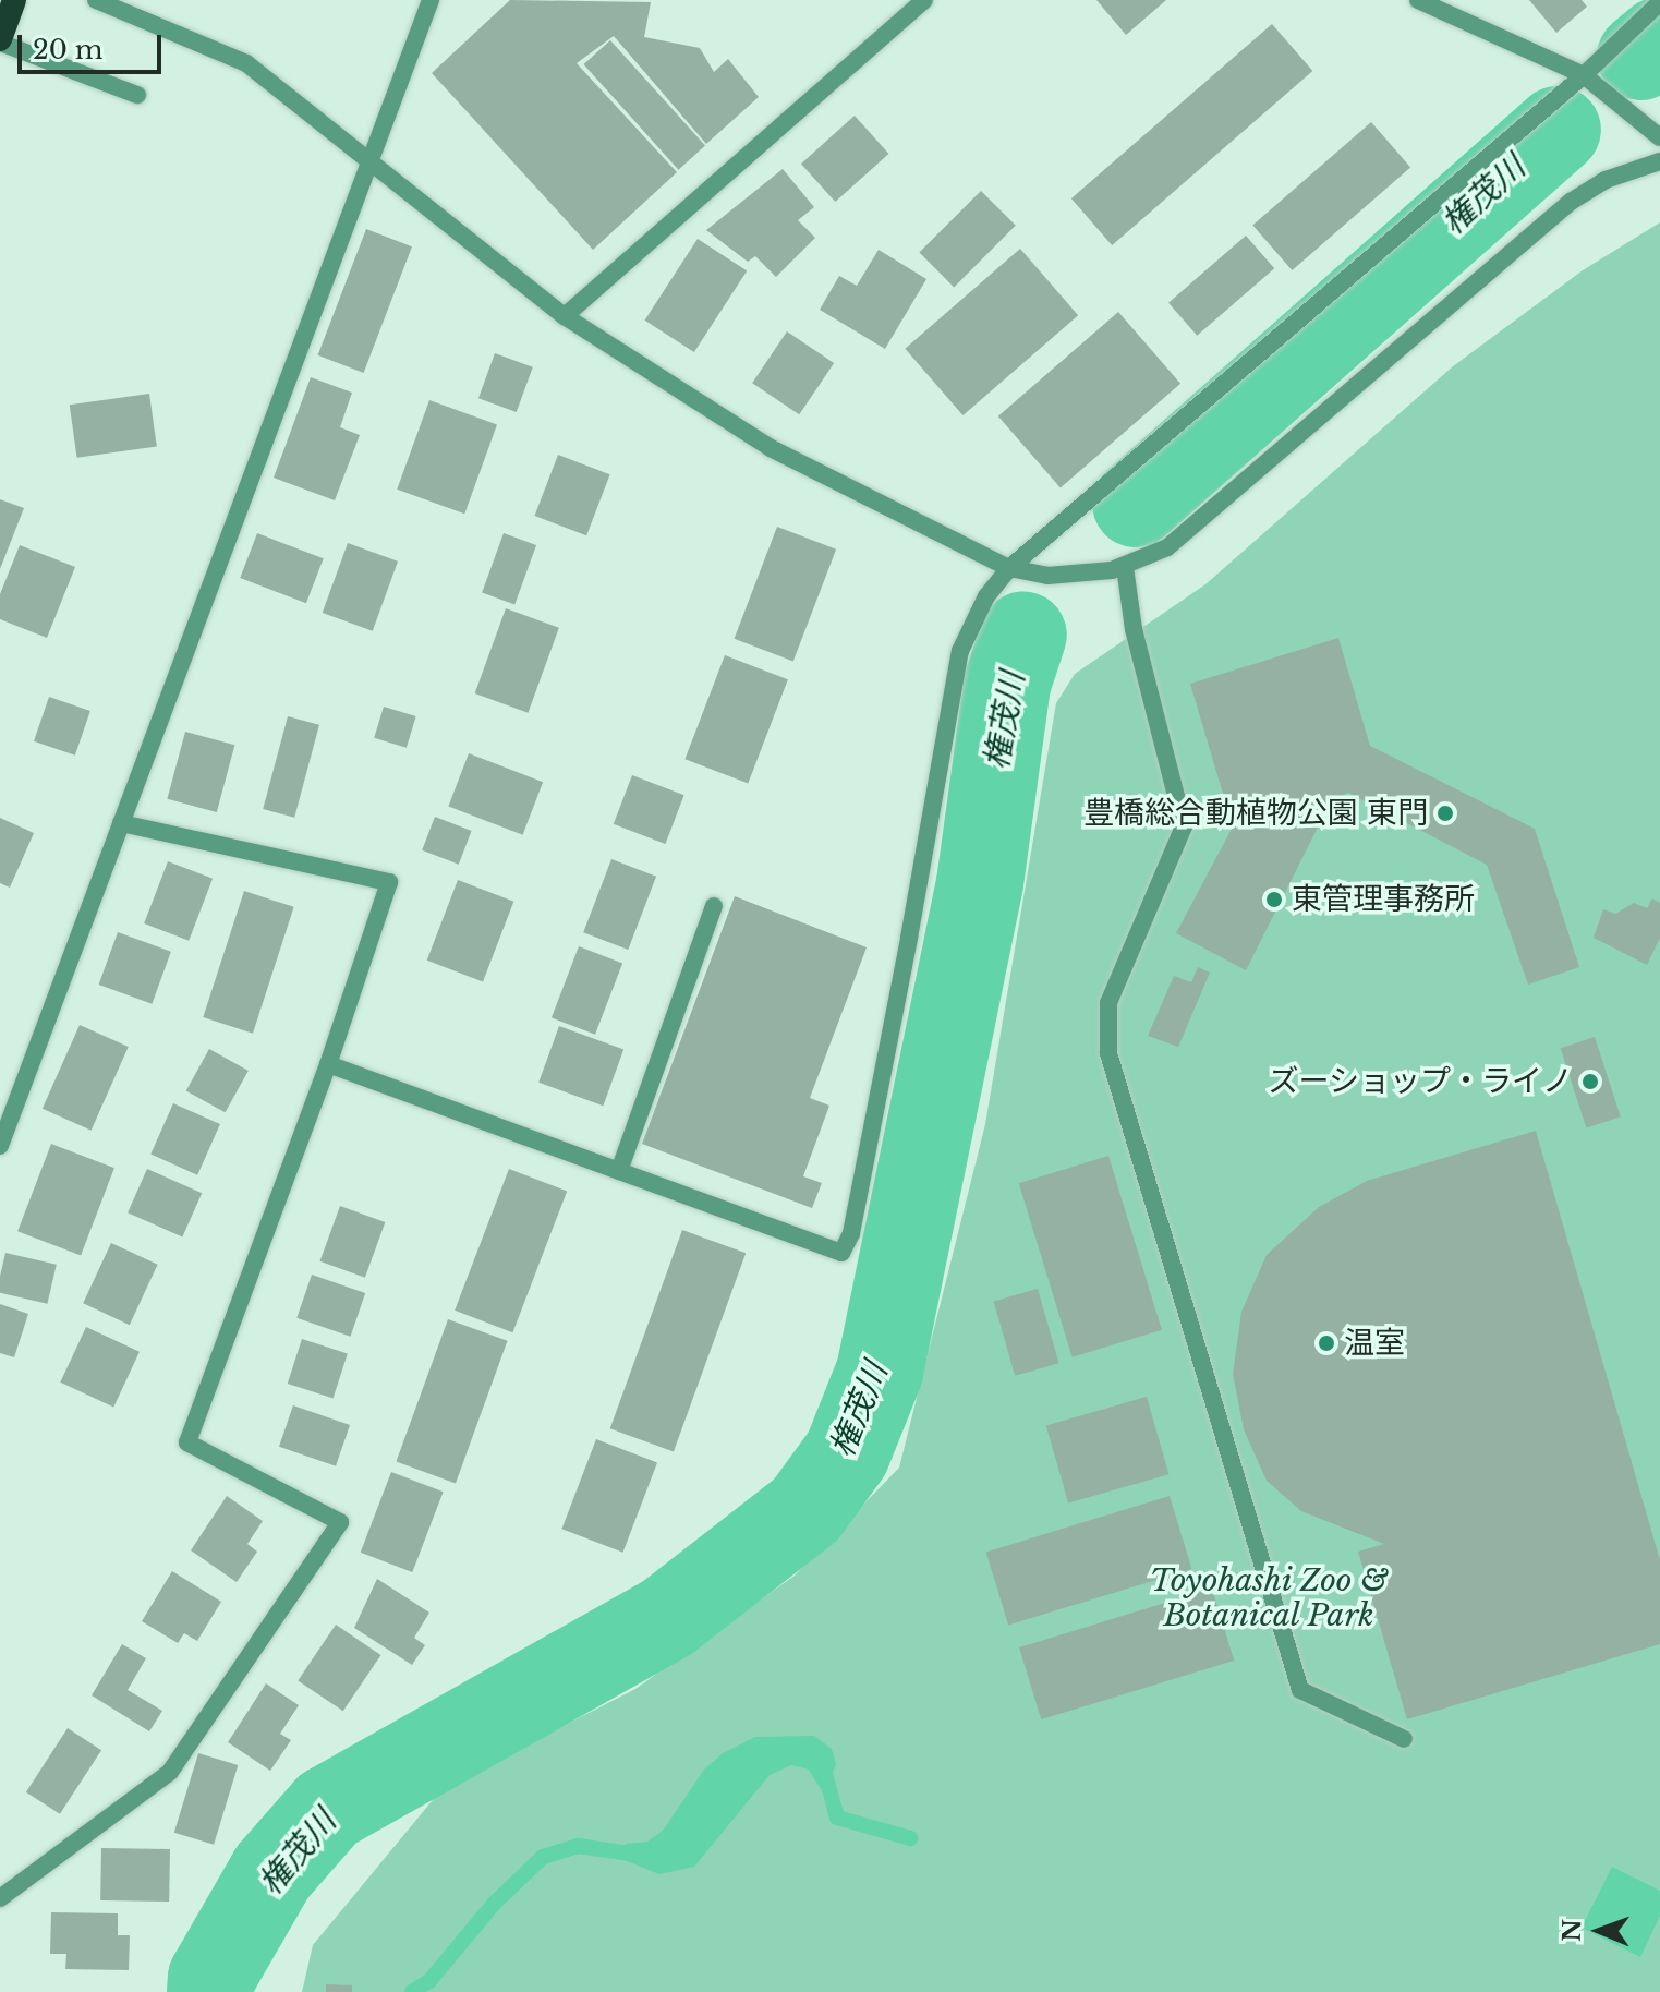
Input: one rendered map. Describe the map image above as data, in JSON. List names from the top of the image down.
{
  "water": ["権茂川"],
  "parks": ["Toyohashi Zoo & Botanical Park"],
  "places": [
    "豊橋総合動植物公園 東門",
    "東管理事務所",
    "ズーショップ・ライノ",
    "温室"
  ],
  "scale_bar": "20 m",
  "north": "left"
}
